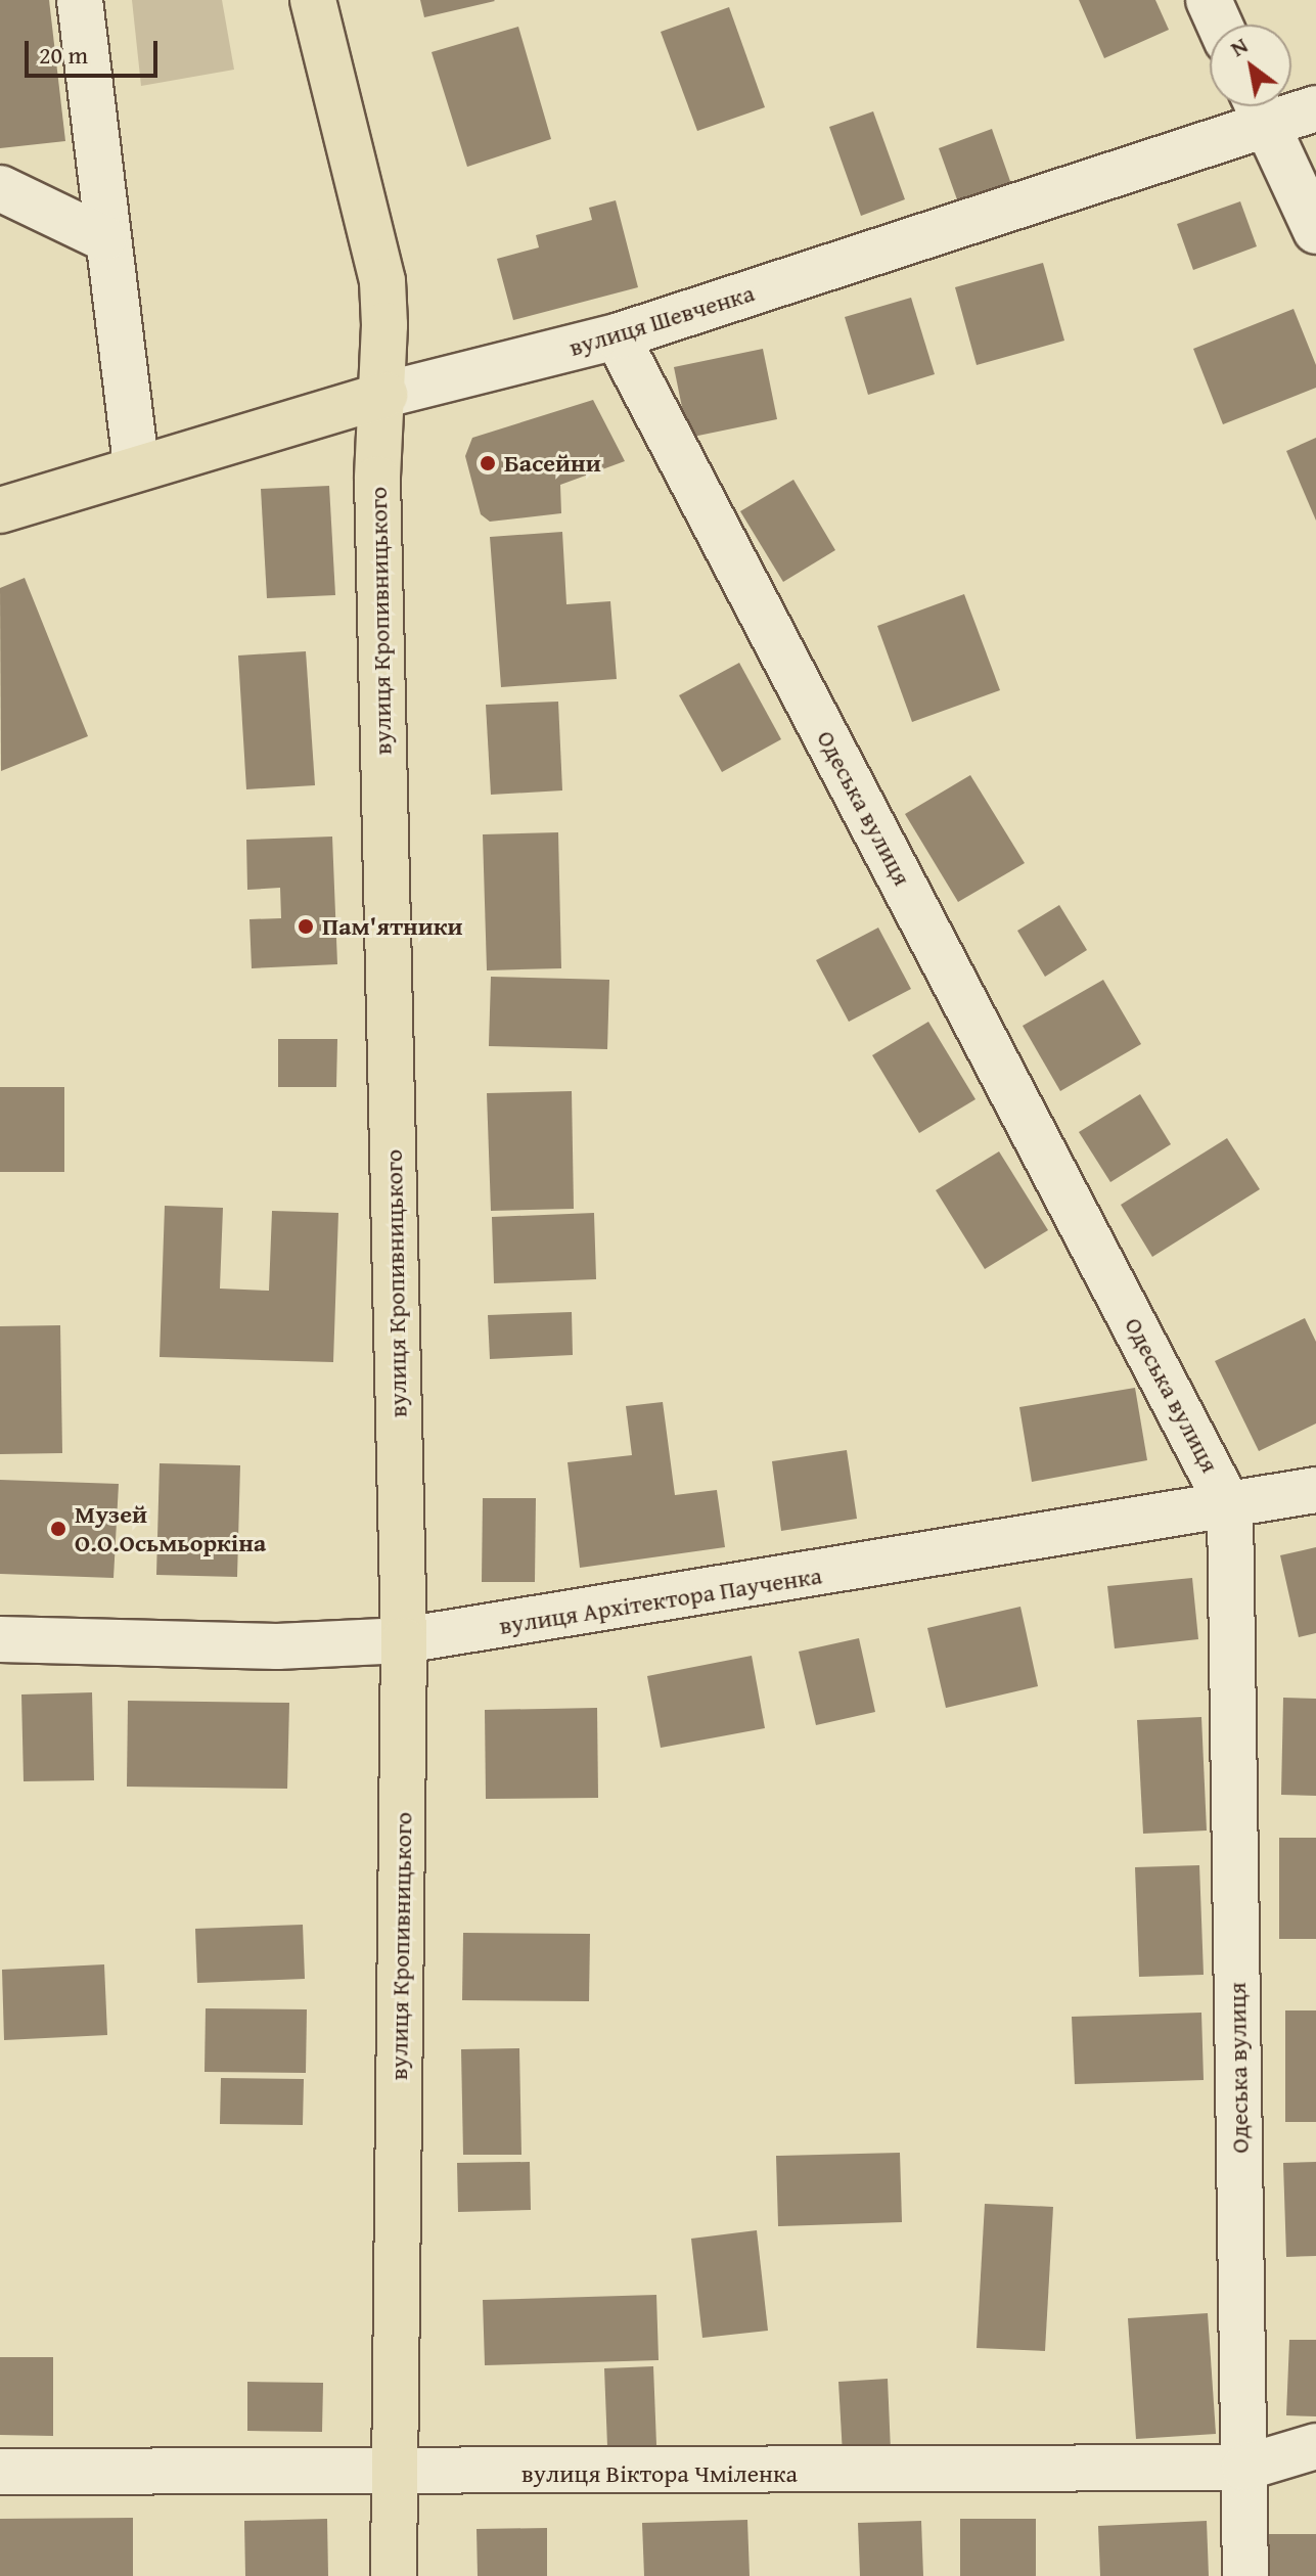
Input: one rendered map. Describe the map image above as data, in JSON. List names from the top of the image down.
{
  "streets": {
    "main road": ["вулиця Шевченка", "вулиця Кропивницького"],
    "street": ["Одеська вулиця", "вулиця Архітектора Паученка", "вулиця Віктора Чміленка"]
  },
  "crossings": [
    ["вулиця Шевченка", "вулиця Кропивницького"],
    ["вулиця Шевченка", "Одеська вулиця"],
    ["вулиця Кропивницького", "вулиця Архітектора Паученка"],
    ["вулиця Кропивницького", "вулиця Віктора Чміленка"],
    ["Одеська вулиця", "вулиця Архітектора Паученка"],
    ["Одеська вулиця", "вулиця Віктора Чміленка"]
  ],
  "places": ["Басейни", "Пам'ятники", "Музей О.О.Осьмьоркіна"],
  "scale_bar": "20 m",
  "north": "top left"
}
